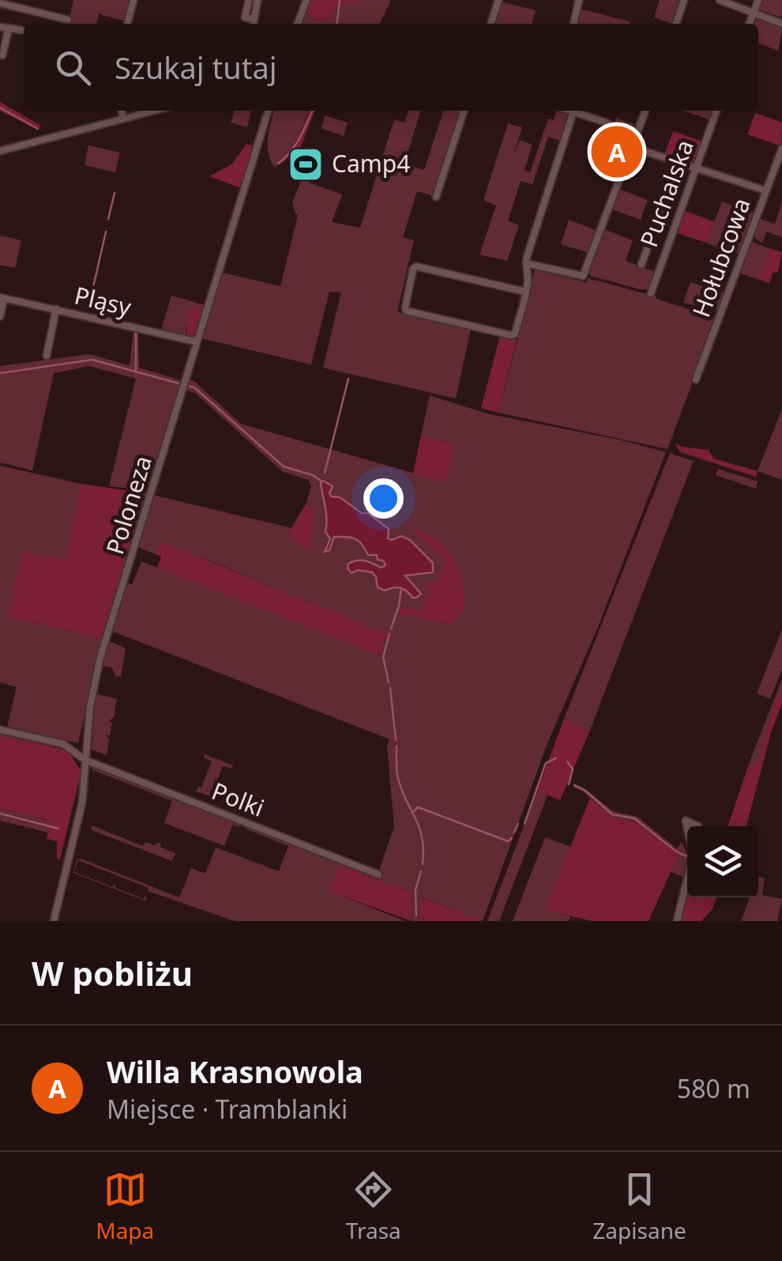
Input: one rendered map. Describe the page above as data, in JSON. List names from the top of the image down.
{
  "streets": {
    "street": [
      "Puchalska",
      "Hołubcowa",
      "Pląsy",
      "Poloneza",
      "Polki"
    ]
  },
  "crossings": [
    ["Pląsy", "Poloneza"],
    ["Poloneza", "Polki"]
  ],
  "places": {
    "sports": ["Camp4"]
  },
  "page": {
    "search": "Szukaj tutaj",
    "pins": "A",
    "heading": "W pobliżu",
    "list": [
      {
        "mark": "A",
        "name": "Willa Krasnowola",
        "note": "Miejsce · Tramblanki",
        "value": "580 m"
      }
    ],
    "nav": ["Mapa", "Trasa", "Zapisane"]
  }
}
